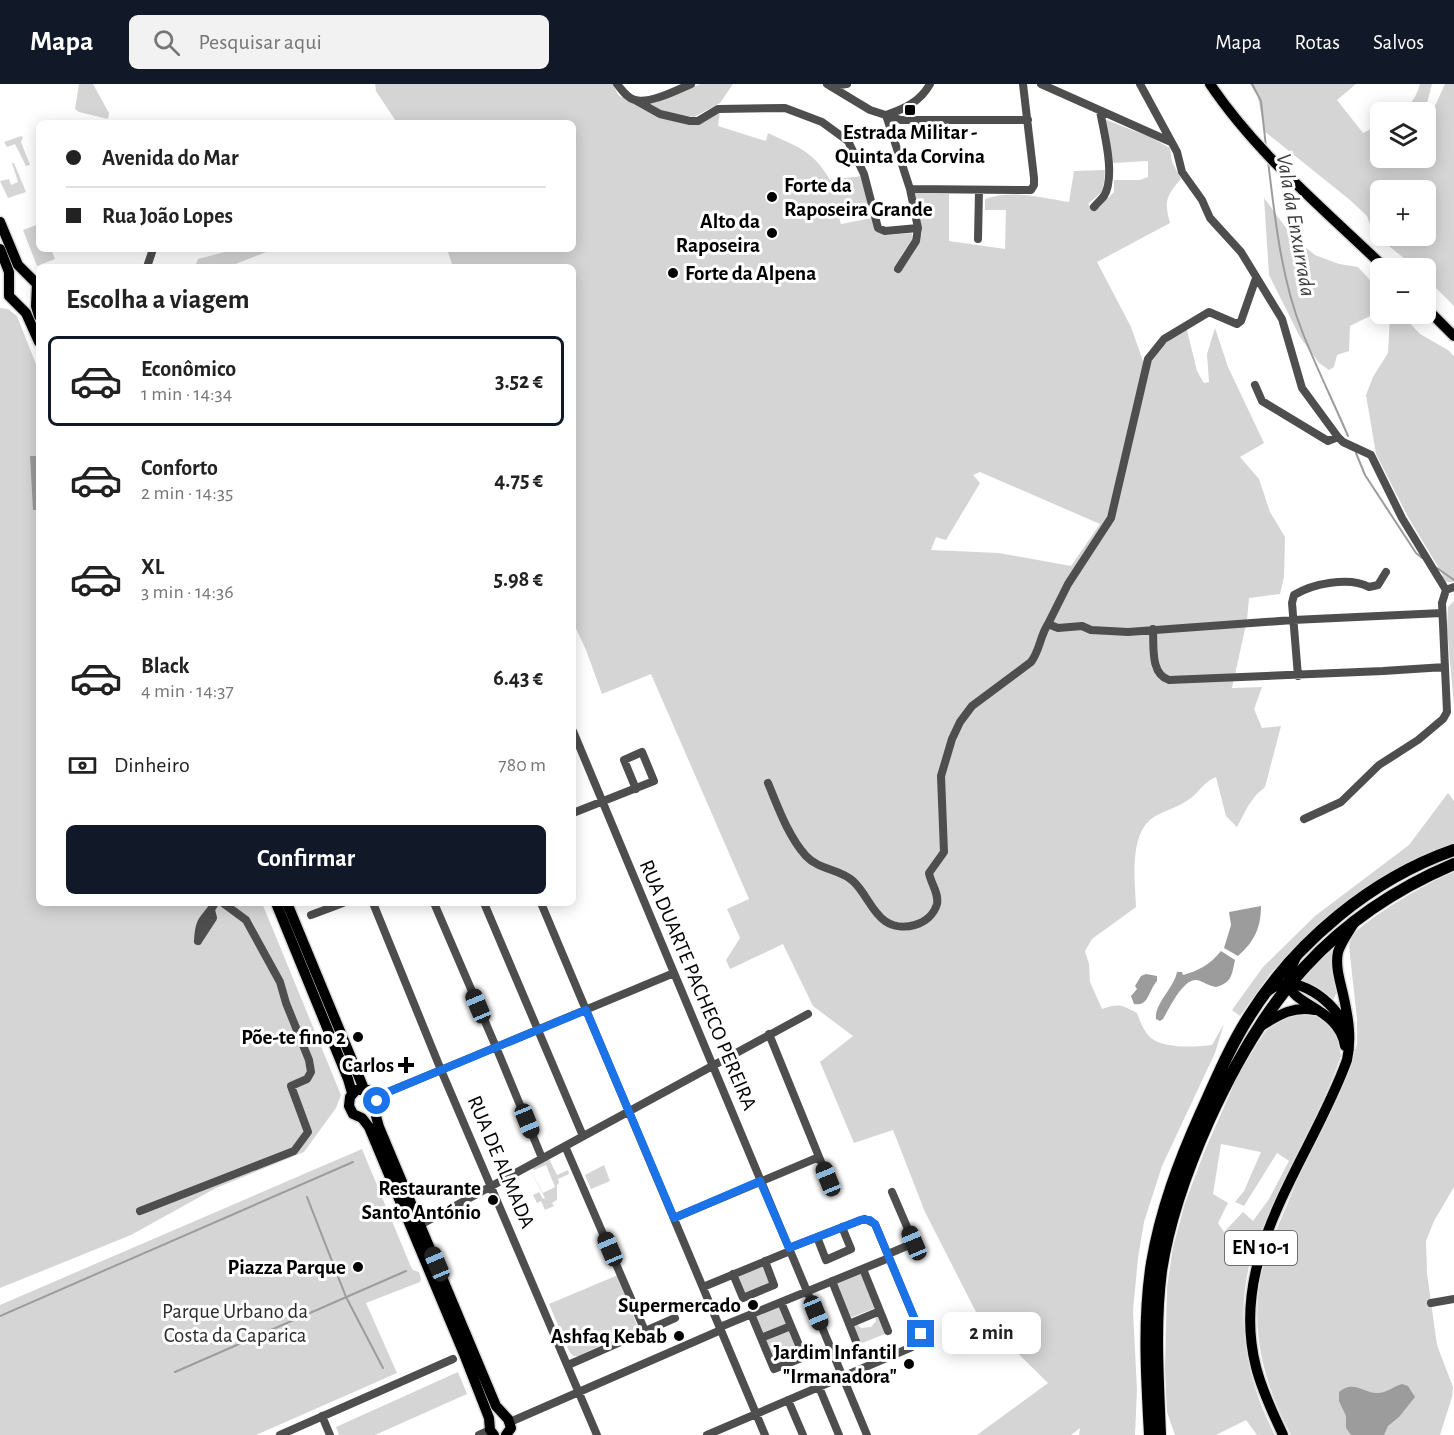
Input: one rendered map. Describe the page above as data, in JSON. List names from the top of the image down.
{
  "streets": {
    "main road": ["EN 10-1"],
    "street": ["RUA DUARTE PACHECO PEREIRA", "RUA DE ALMADA"]
  },
  "water": ["Vala da Enxurrada"],
  "parks": ["Parque Urbano da Costa da Caparica"],
  "places": {
    "transit": ["Estrada Militar - Quinta da Corvina"],
    "other": [
      "Forte da Raposeira Grande",
      "Alto da Raposeira",
      "Forte da Alpena",
      "Põe-te fino 2",
      "Restaurante Santo António",
      "Piazza Parque",
      "Supermercado",
      "Ashfaq Kebab",
      "Jardim Infantil \"Irmanadora\""
    ],
    "health": ["Carlos"]
  },
  "page": {
    "header": "Mapa",
    "search": "Pesquisar aqui",
    "nav": ["Mapa", "Rotas", "Salvos"],
    "map_buttons": ["+", "−"],
    "banner": ["Avenida do Mar", "Rua João Lopes"],
    "heading": "Escolha a viagem",
    "list": [
      {
        "name": "Econômico",
        "note": "1 min · 14:34",
        "value": "3.52 €"
      },
      {
        "name": "Conforto",
        "note": "2 min · 14:35",
        "value": "4.75 €"
      },
      {
        "name": "XL",
        "note": "3 min · 14:36",
        "value": "5.98 €"
      },
      {
        "name": "Black",
        "note": "4 min · 14:37",
        "value": "6.43 €"
      }
    ],
    "pay": ["Dinheiro", "780 m"],
    "buttons": "Confirmar",
    "bubble": "2 min"
  }
}
